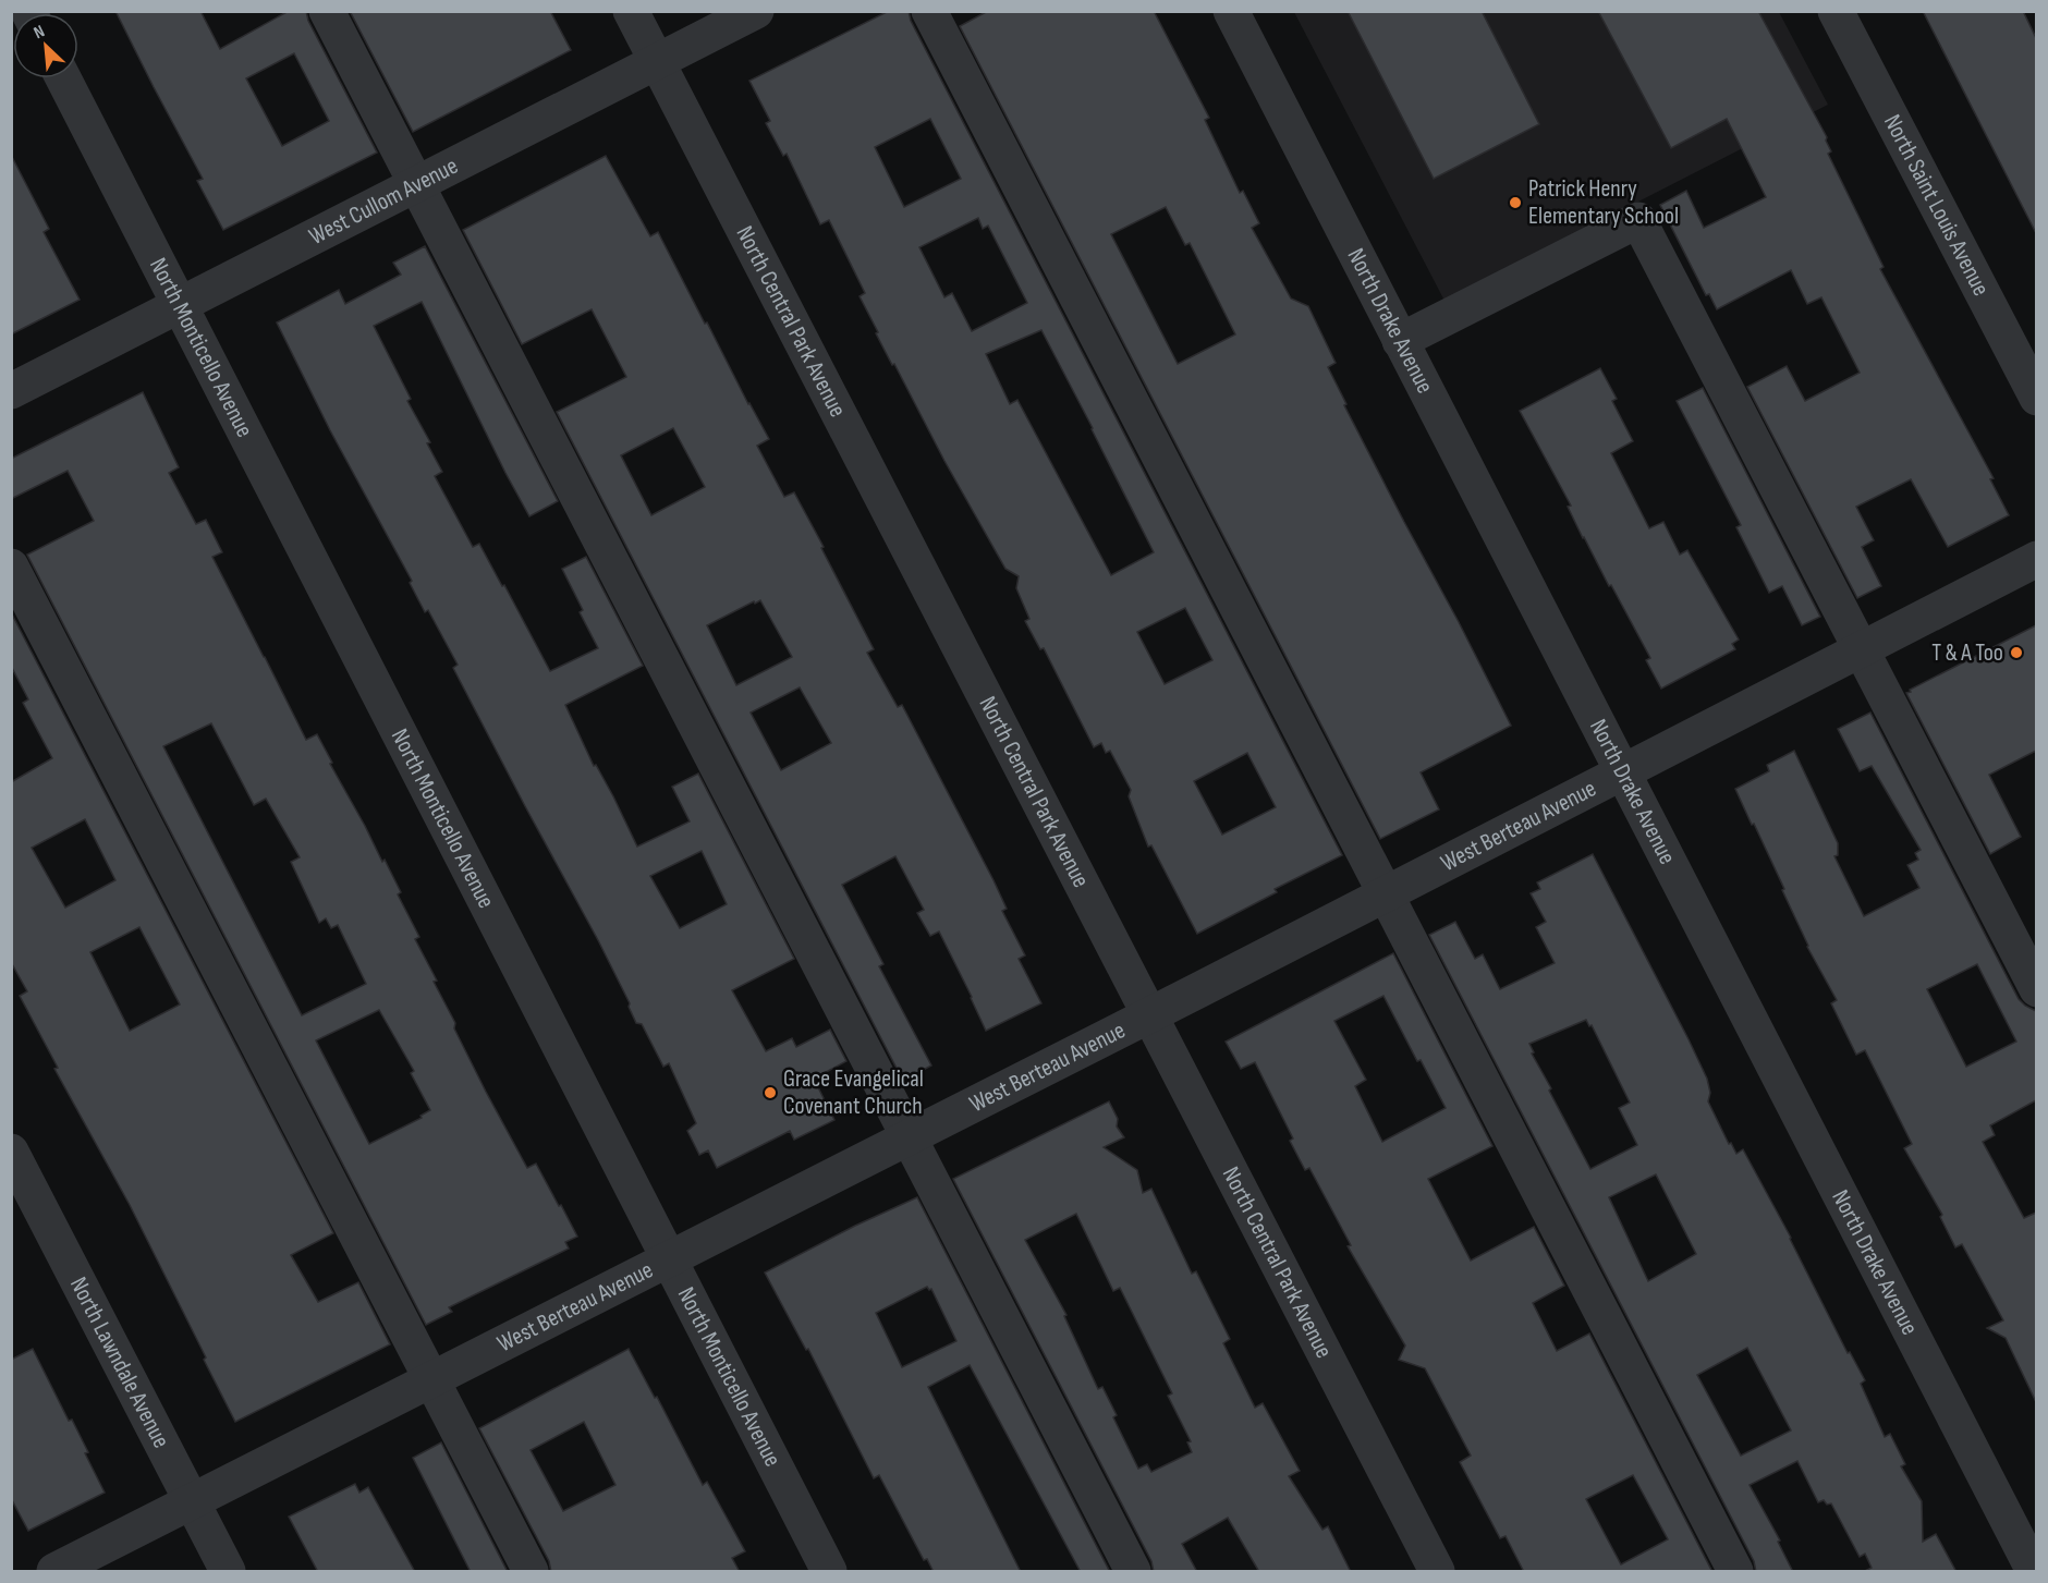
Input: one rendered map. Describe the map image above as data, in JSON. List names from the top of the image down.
{
  "streets": {
    "street": [
      "West Cullom Avenue",
      "North Saint Louis Avenue",
      "North Drake Avenue",
      "North Central Park Avenue",
      "North Monticello Avenue",
      "West Berteau Avenue",
      "North Lawndale Avenue"
    ]
  },
  "crossings": [
    ["West Cullom Avenue", "North Central Park Avenue"],
    ["West Cullom Avenue", "North Monticello Avenue"],
    ["North Drake Avenue", "West Berteau Avenue"],
    ["North Central Park Avenue", "West Berteau Avenue"],
    ["North Monticello Avenue", "West Berteau Avenue"],
    ["West Berteau Avenue", "North Lawndale Avenue"]
  ],
  "places": ["Patrick Henry Elementary School", "T & A Too", "Grace Evangelical Covenant Church"],
  "north": "top left"
}
